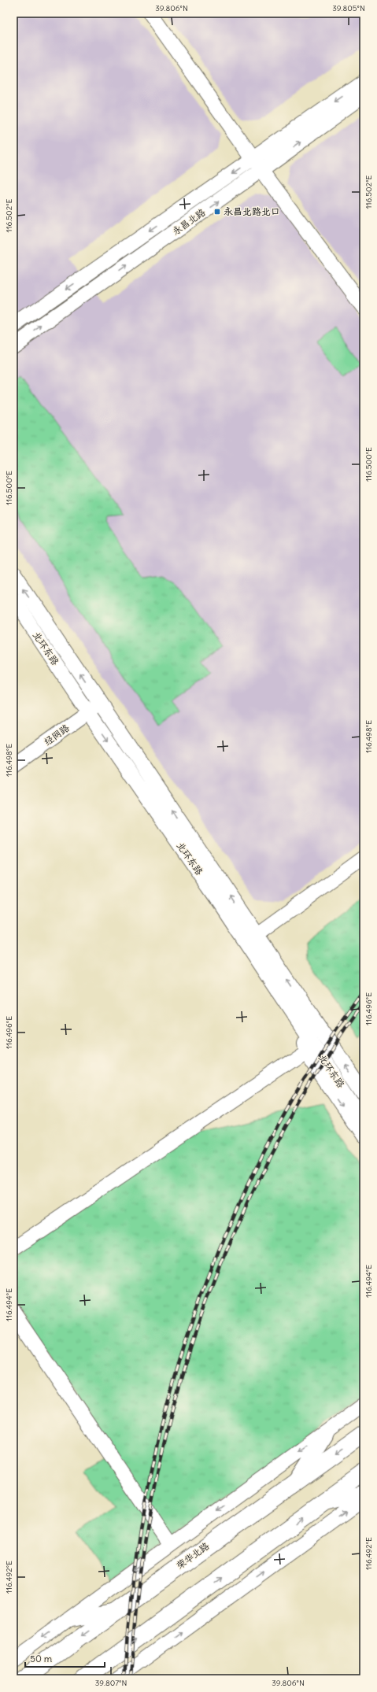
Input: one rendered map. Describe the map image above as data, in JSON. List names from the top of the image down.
{
  "streets": {
    "main road": ["荣华北路"],
    "street": ["永昌北路", "北环东路", "经网路"]
  },
  "crossings": [
    ["北环东路", "经网路"]
  ],
  "places": {
    "transit": ["永昌北路北口"]
  },
  "scale_bar": "50 m",
  "coordinates": [
    "39.806°N",
    "39.805°N",
    "116.502°E",
    "116.500°E",
    "116.498°E",
    "116.496°E",
    "116.494°E",
    "116.492°E",
    "39.807°N"
  ]
}
